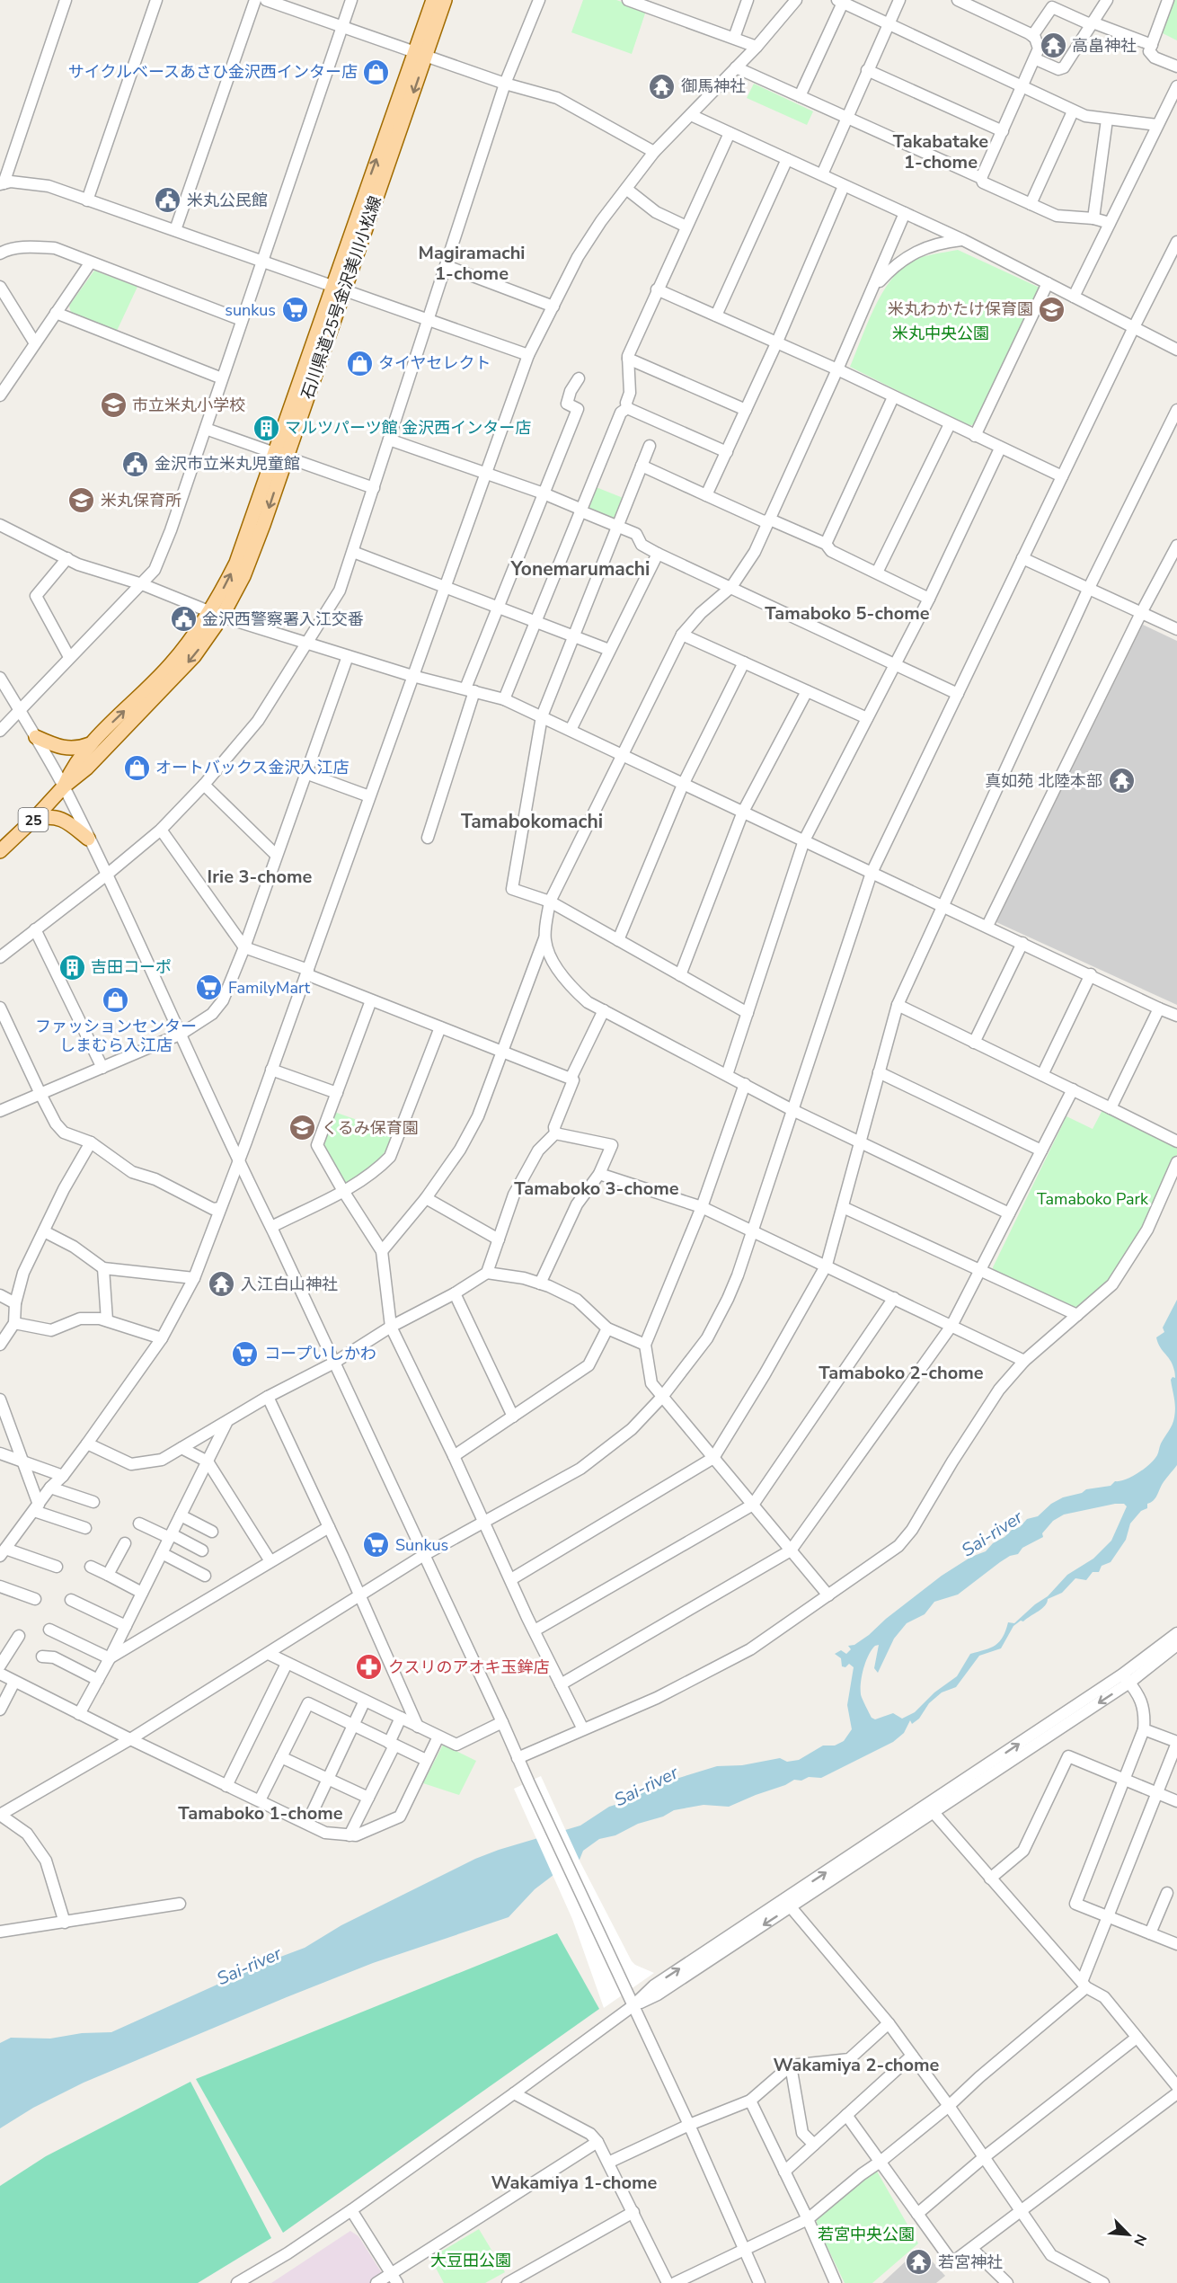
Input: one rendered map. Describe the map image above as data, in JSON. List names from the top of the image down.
{
  "streets": {
    "main road": ["石川県道25号金沢美川小松線", "25"]
  },
  "districts": [
    "Takabatake 1-chome",
    "Magiramachi 1-chome",
    "Yonemarumachi",
    "Tamaboko 5-chome",
    "Tamabokomachi",
    "Irie 3-chome",
    "Tamaboko 3-chome",
    "Tamaboko 2-chome",
    "Tamaboko 1-chome",
    "Wakamiya 2-chome",
    "Wakamiya 1-chome"
  ],
  "water": ["Sai-river"],
  "parks": [
    "米丸中央公園",
    "Tamaboko Park",
    "若宮中央公園",
    "大豆田公園"
  ],
  "places": {
    "temple": [
      "高畠神社",
      "御馬神社",
      "真如苑 北陸本部",
      "入江白山神社",
      "若宮神社"
    ],
    "shop": [
      "サイクルベースあさひ金沢西インター店",
      "タイヤセレクト",
      "オートバックス金沢入江店",
      "ファッションセンター しまむら入江店"
    ],
    "public building": ["米丸公民館", "金沢市立米丸児童館", "金沢西警察署入江交番"],
    "school or university": [
      "米丸わかたけ保育園",
      "市立米丸小学校",
      "米丸保育所",
      "くるみ保育園"
    ],
    "supermarket": [
      "sunkus",
      "FamilyMart",
      "コープいしかわ",
      "Sunkus"
    ],
    "building": ["マルツパーツ館 金沢西インター店", "吉田コーポ"],
    "pharmacy": ["クスリのアオキ玉鉾店"]
  },
  "north": "bottom right"
}
